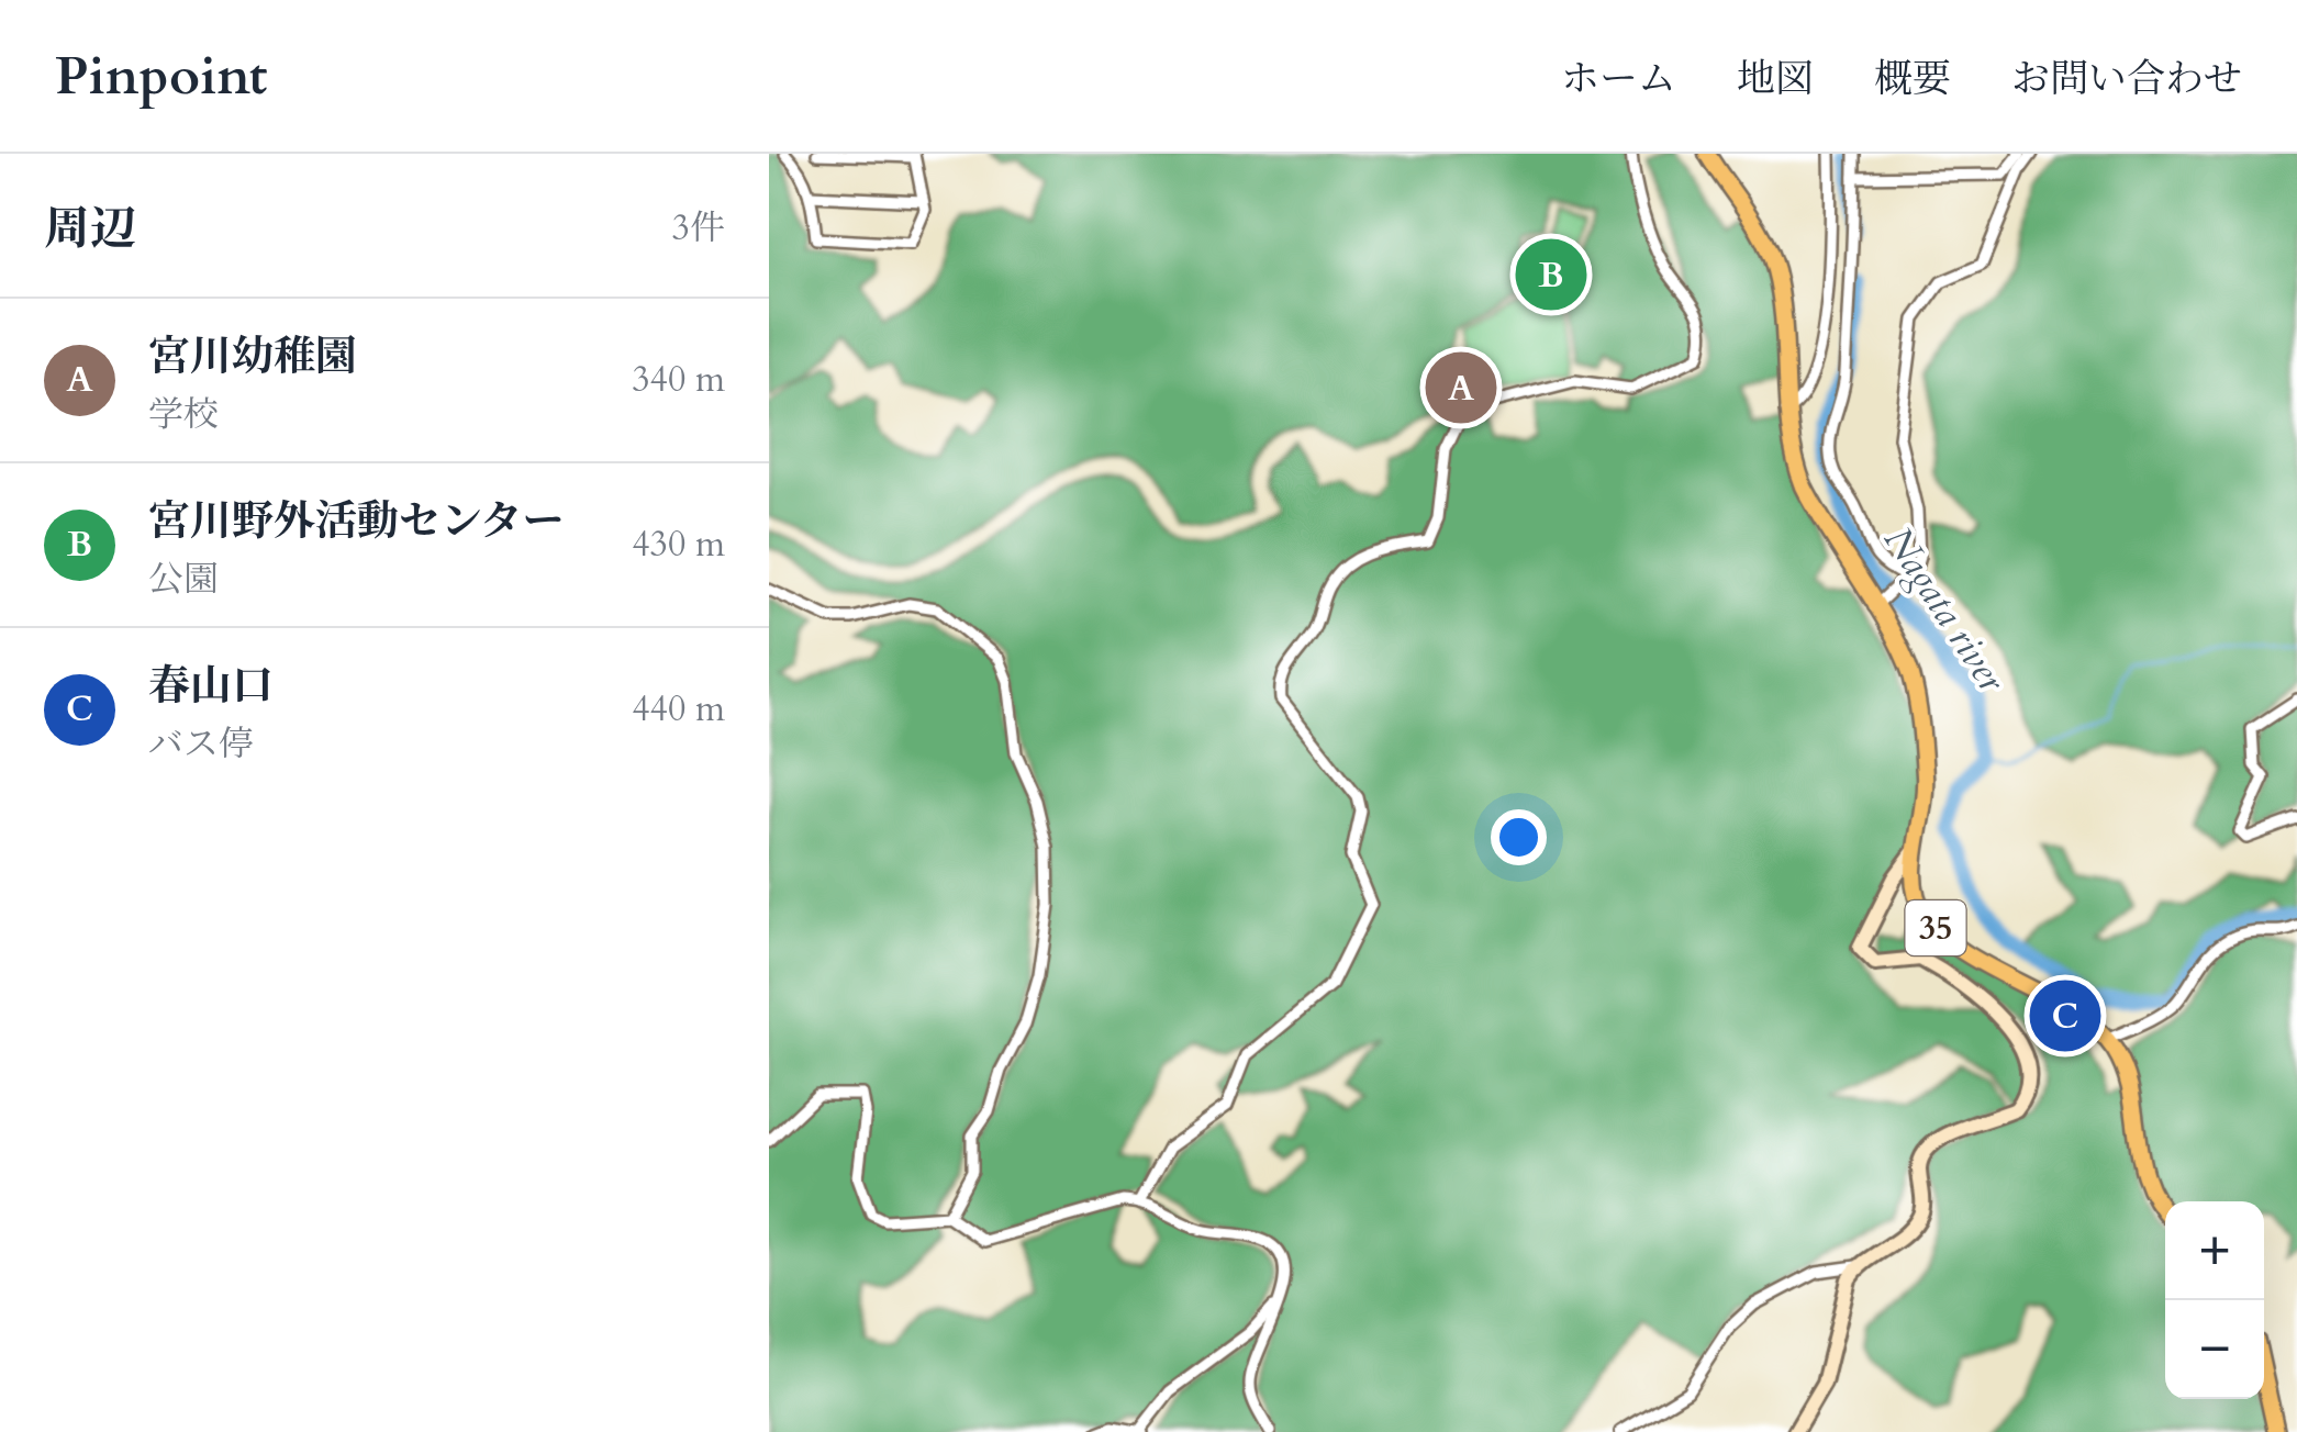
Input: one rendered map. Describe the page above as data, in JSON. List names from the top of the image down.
{
  "streets": {
    "main road": ["35"]
  },
  "water": ["Nagata river"],
  "page": {
    "header": "Pinpoint",
    "nav": [
      "ホーム",
      "地図",
      "概要",
      "お問い合わせ"
    ],
    "heading": ["周辺", "3件"],
    "pins": ["B", "A", "C"],
    "list": [
      {
        "mark": "A",
        "name": "宮川幼稚園",
        "note": "学校",
        "value": "340 m"
      },
      {
        "mark": "B",
        "name": "宮川野外活動センター",
        "note": "公園",
        "value": "430 m"
      },
      {
        "mark": "C",
        "name": "春山口",
        "note": "バス停",
        "value": "440 m"
      }
    ],
    "map_buttons": ["+", "−"]
  }
}
